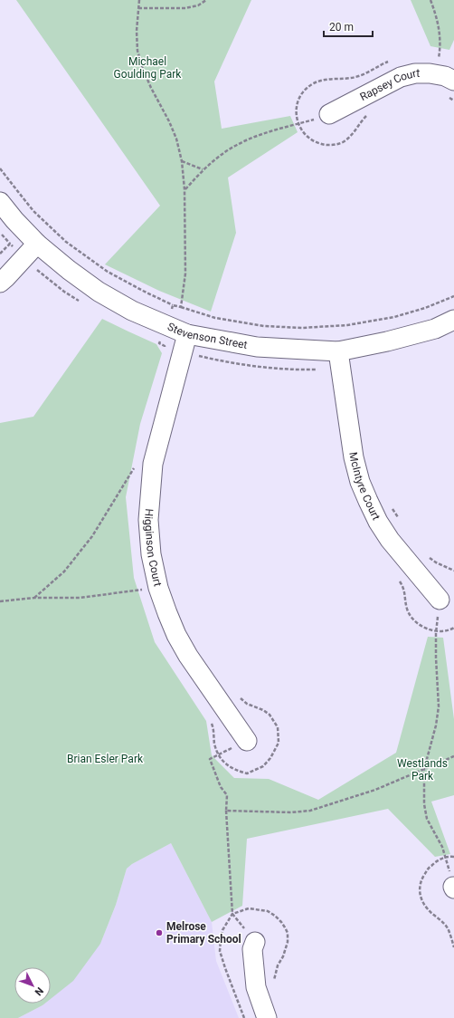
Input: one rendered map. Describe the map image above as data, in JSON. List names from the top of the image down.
{
  "streets": {
    "street": [
      "Rapsey Court",
      "Stevenson Street",
      "McIntyre Court",
      "Higginson Court"
    ]
  },
  "crossings": [
    ["Stevenson Street", "McIntyre Court"],
    ["Stevenson Street", "Higginson Court"]
  ],
  "parks": ["Michael Goulding Park", "Brian Esler Park", "Westlands Park"],
  "places": ["Melrose Primary School"],
  "scale_bar": "20 m",
  "north": "bottom right"
}
